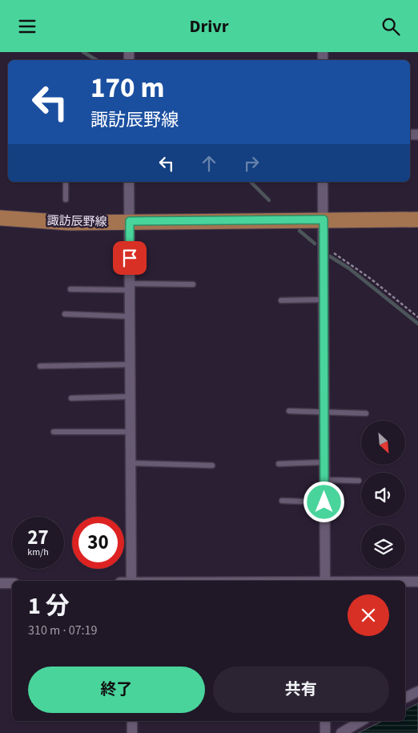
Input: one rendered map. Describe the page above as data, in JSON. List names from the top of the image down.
{
  "streets": {
    "main road": ["諏訪辰野線"]
  },
  "north": "bottom right",
  "page": {
    "header": "Drivr",
    "turn": ["170 m", "諏訪辰野線"],
    "speed": "27 km/h",
    "limit": "30",
    "heading": ["1 分", "310 m · 07:19"],
    "buttons": ["終了", "共有"]
  }
}
